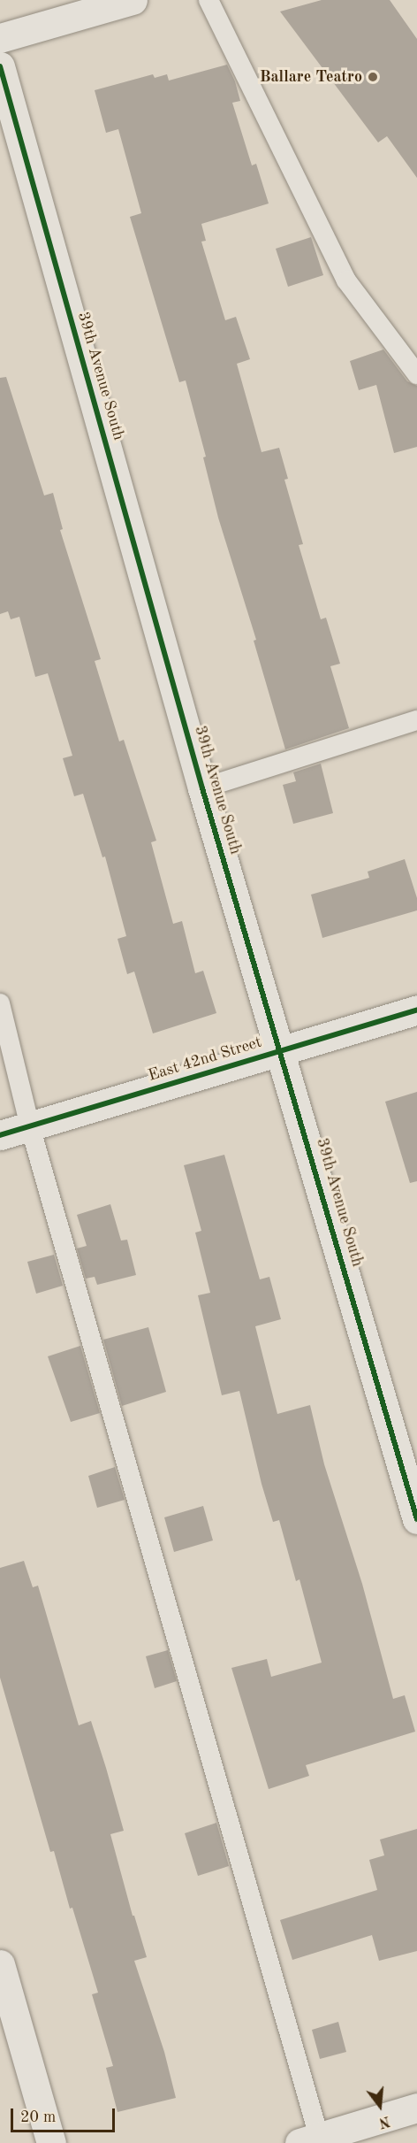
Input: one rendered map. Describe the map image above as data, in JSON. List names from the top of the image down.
{
  "streets": {
    "street": ["39th Avenue South", "East 42nd Street"]
  },
  "crossings": [
    ["39th Avenue South", "East 42nd Street"]
  ],
  "places": ["Ballare Teatro"],
  "scale_bar": "20 m",
  "north": "bottom"
}
